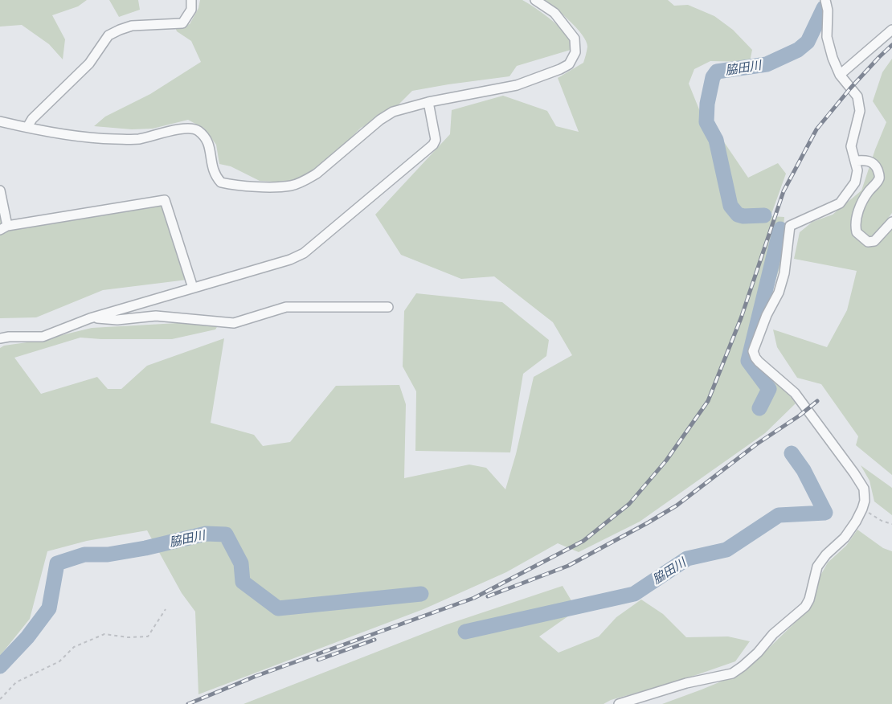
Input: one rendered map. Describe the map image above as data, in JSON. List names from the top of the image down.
{
  "water": ["脇田川"]
}
